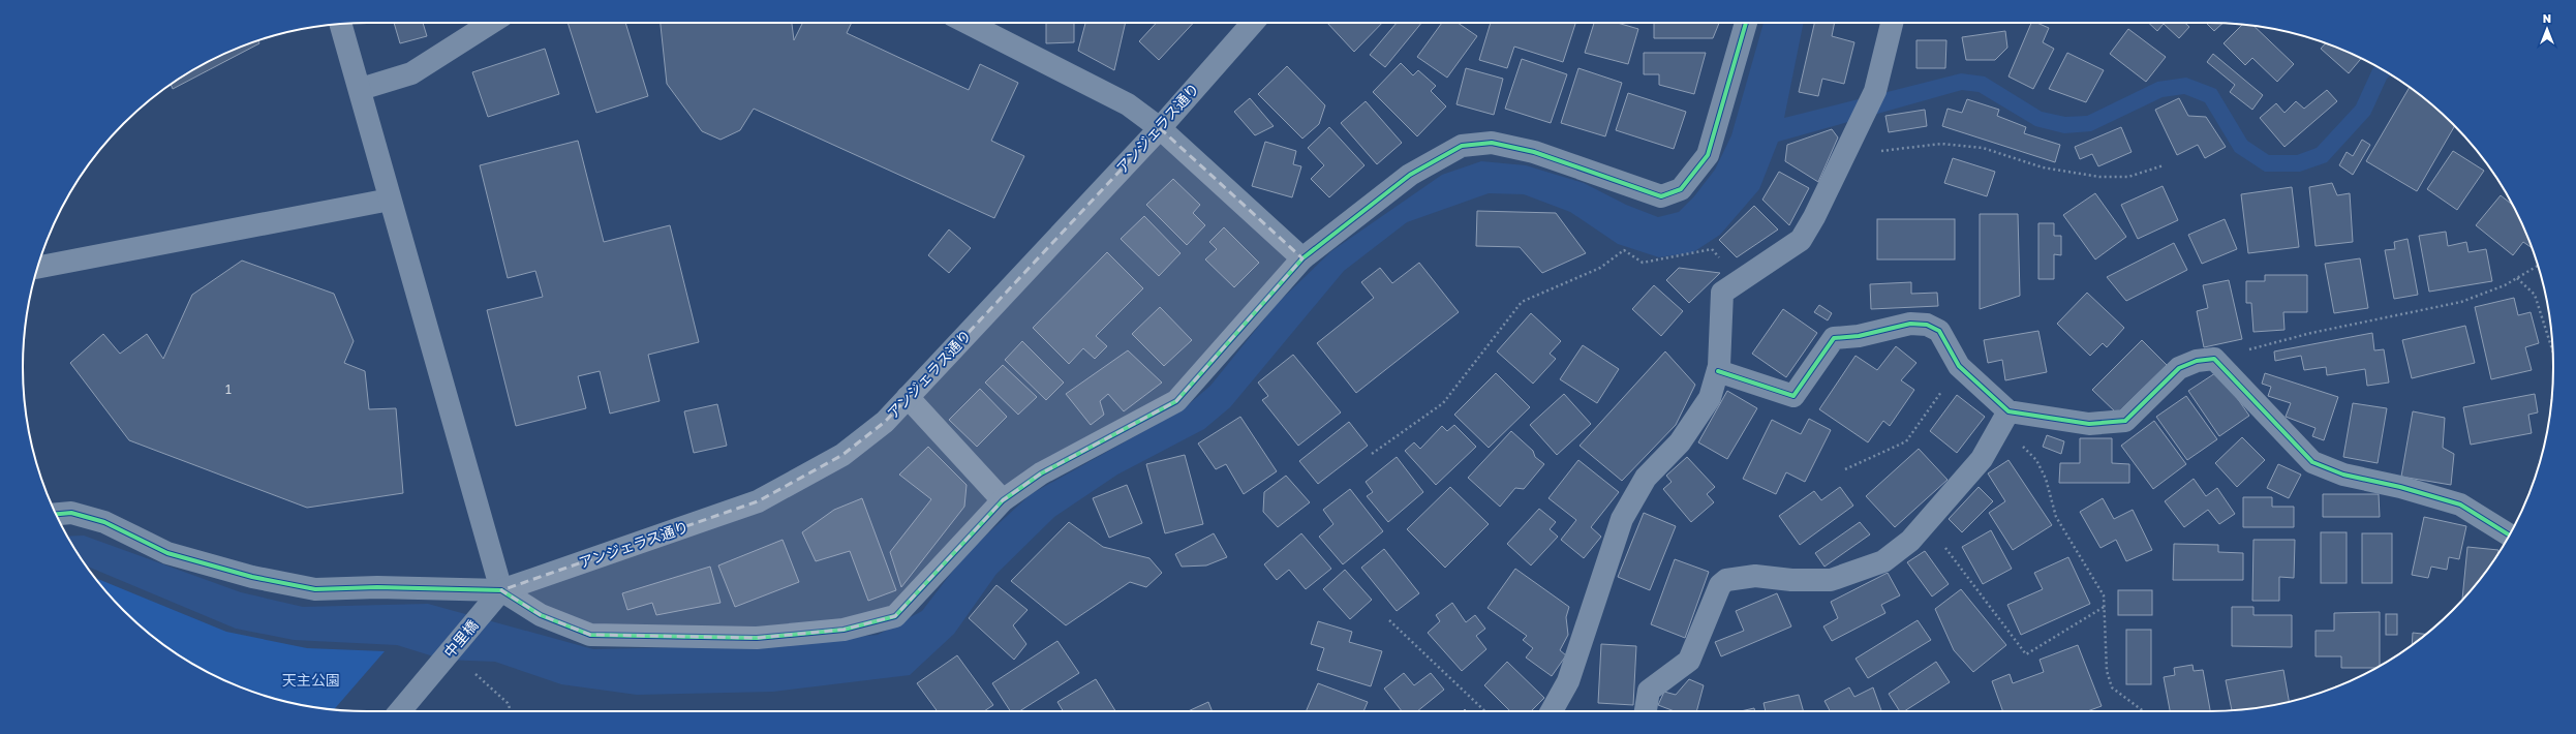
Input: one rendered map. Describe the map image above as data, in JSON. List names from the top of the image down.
{
  "streets": {
    "street": ["アンジェラス通り", "中里橋"]
  },
  "crossings": [
    ["アンジェラス通り", "中里橋"]
  ],
  "parks": ["天主公園"],
  "house_numbers": ["1"],
  "north": "top"
}
